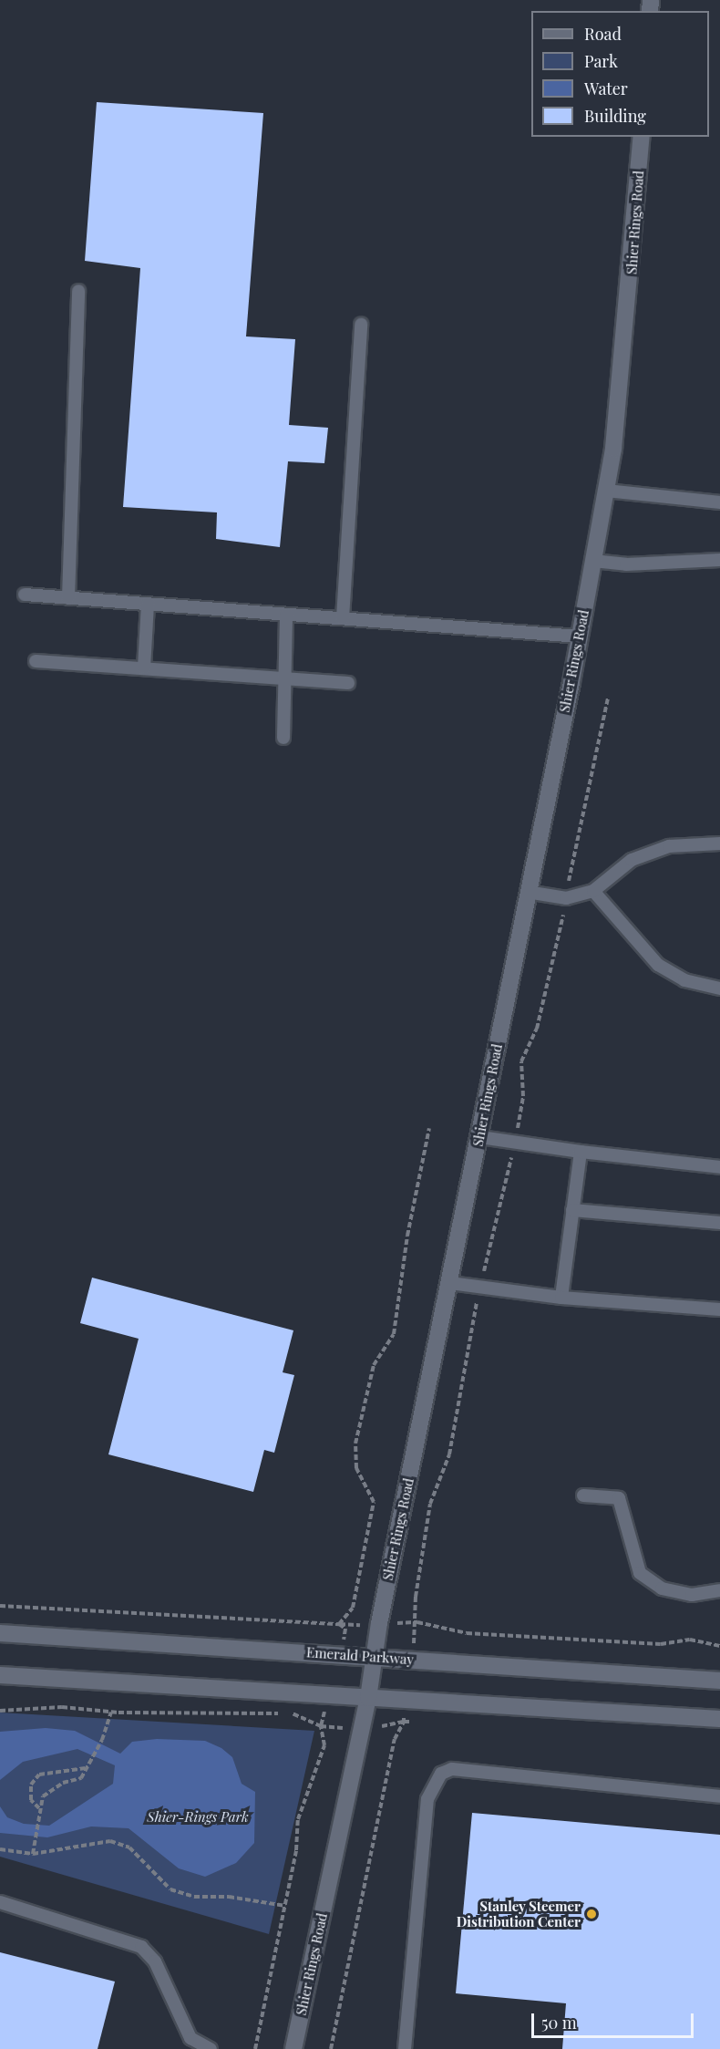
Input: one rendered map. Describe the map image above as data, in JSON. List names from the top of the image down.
{
  "streets": {
    "main road": ["Shier Rings Road", "Emerald Parkway"]
  },
  "crossings": [
    ["Shier Rings Road", "Emerald Parkway"]
  ],
  "parks": ["Shier-Rings Park"],
  "places": ["Stanley Steemer Distribution Center"],
  "legend": [
    "Road",
    "Park",
    "Water",
    "Building"
  ],
  "scale_bar": "50 m"
}
